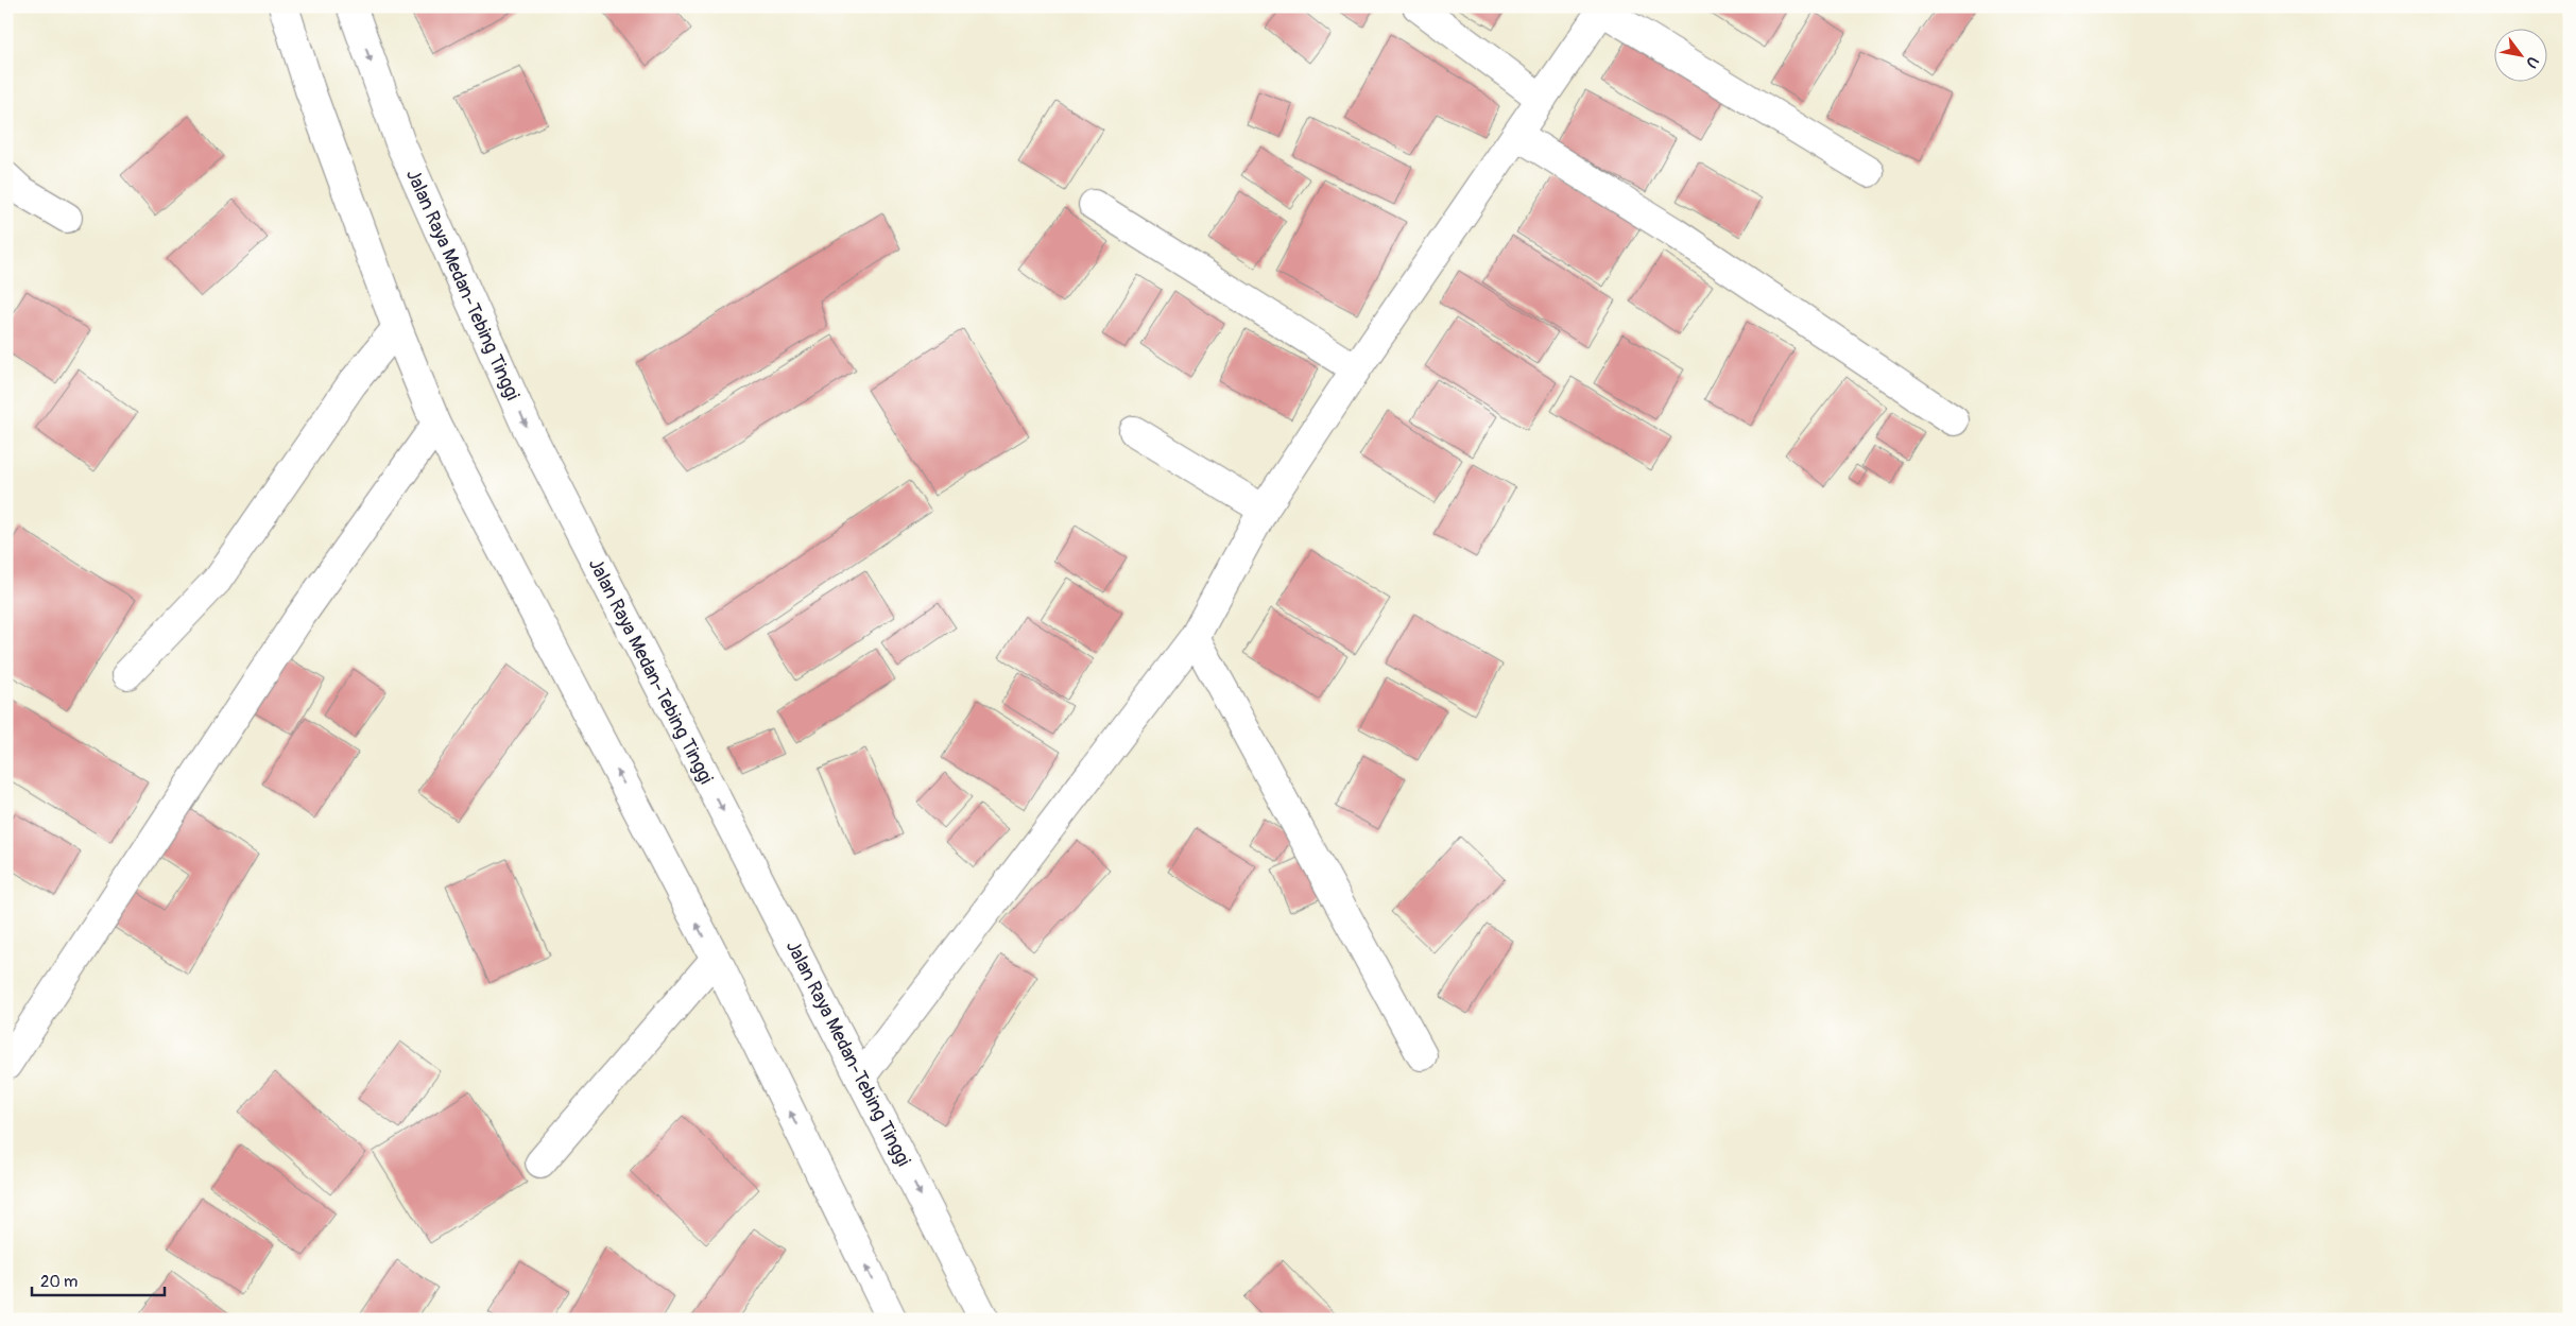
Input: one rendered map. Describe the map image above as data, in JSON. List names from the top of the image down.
{
  "streets": {
    "main road": ["Jalan Raya Medan-Tebing Tinggi"]
  },
  "scale_bar": "20 m",
  "north": "bottom right"
}
